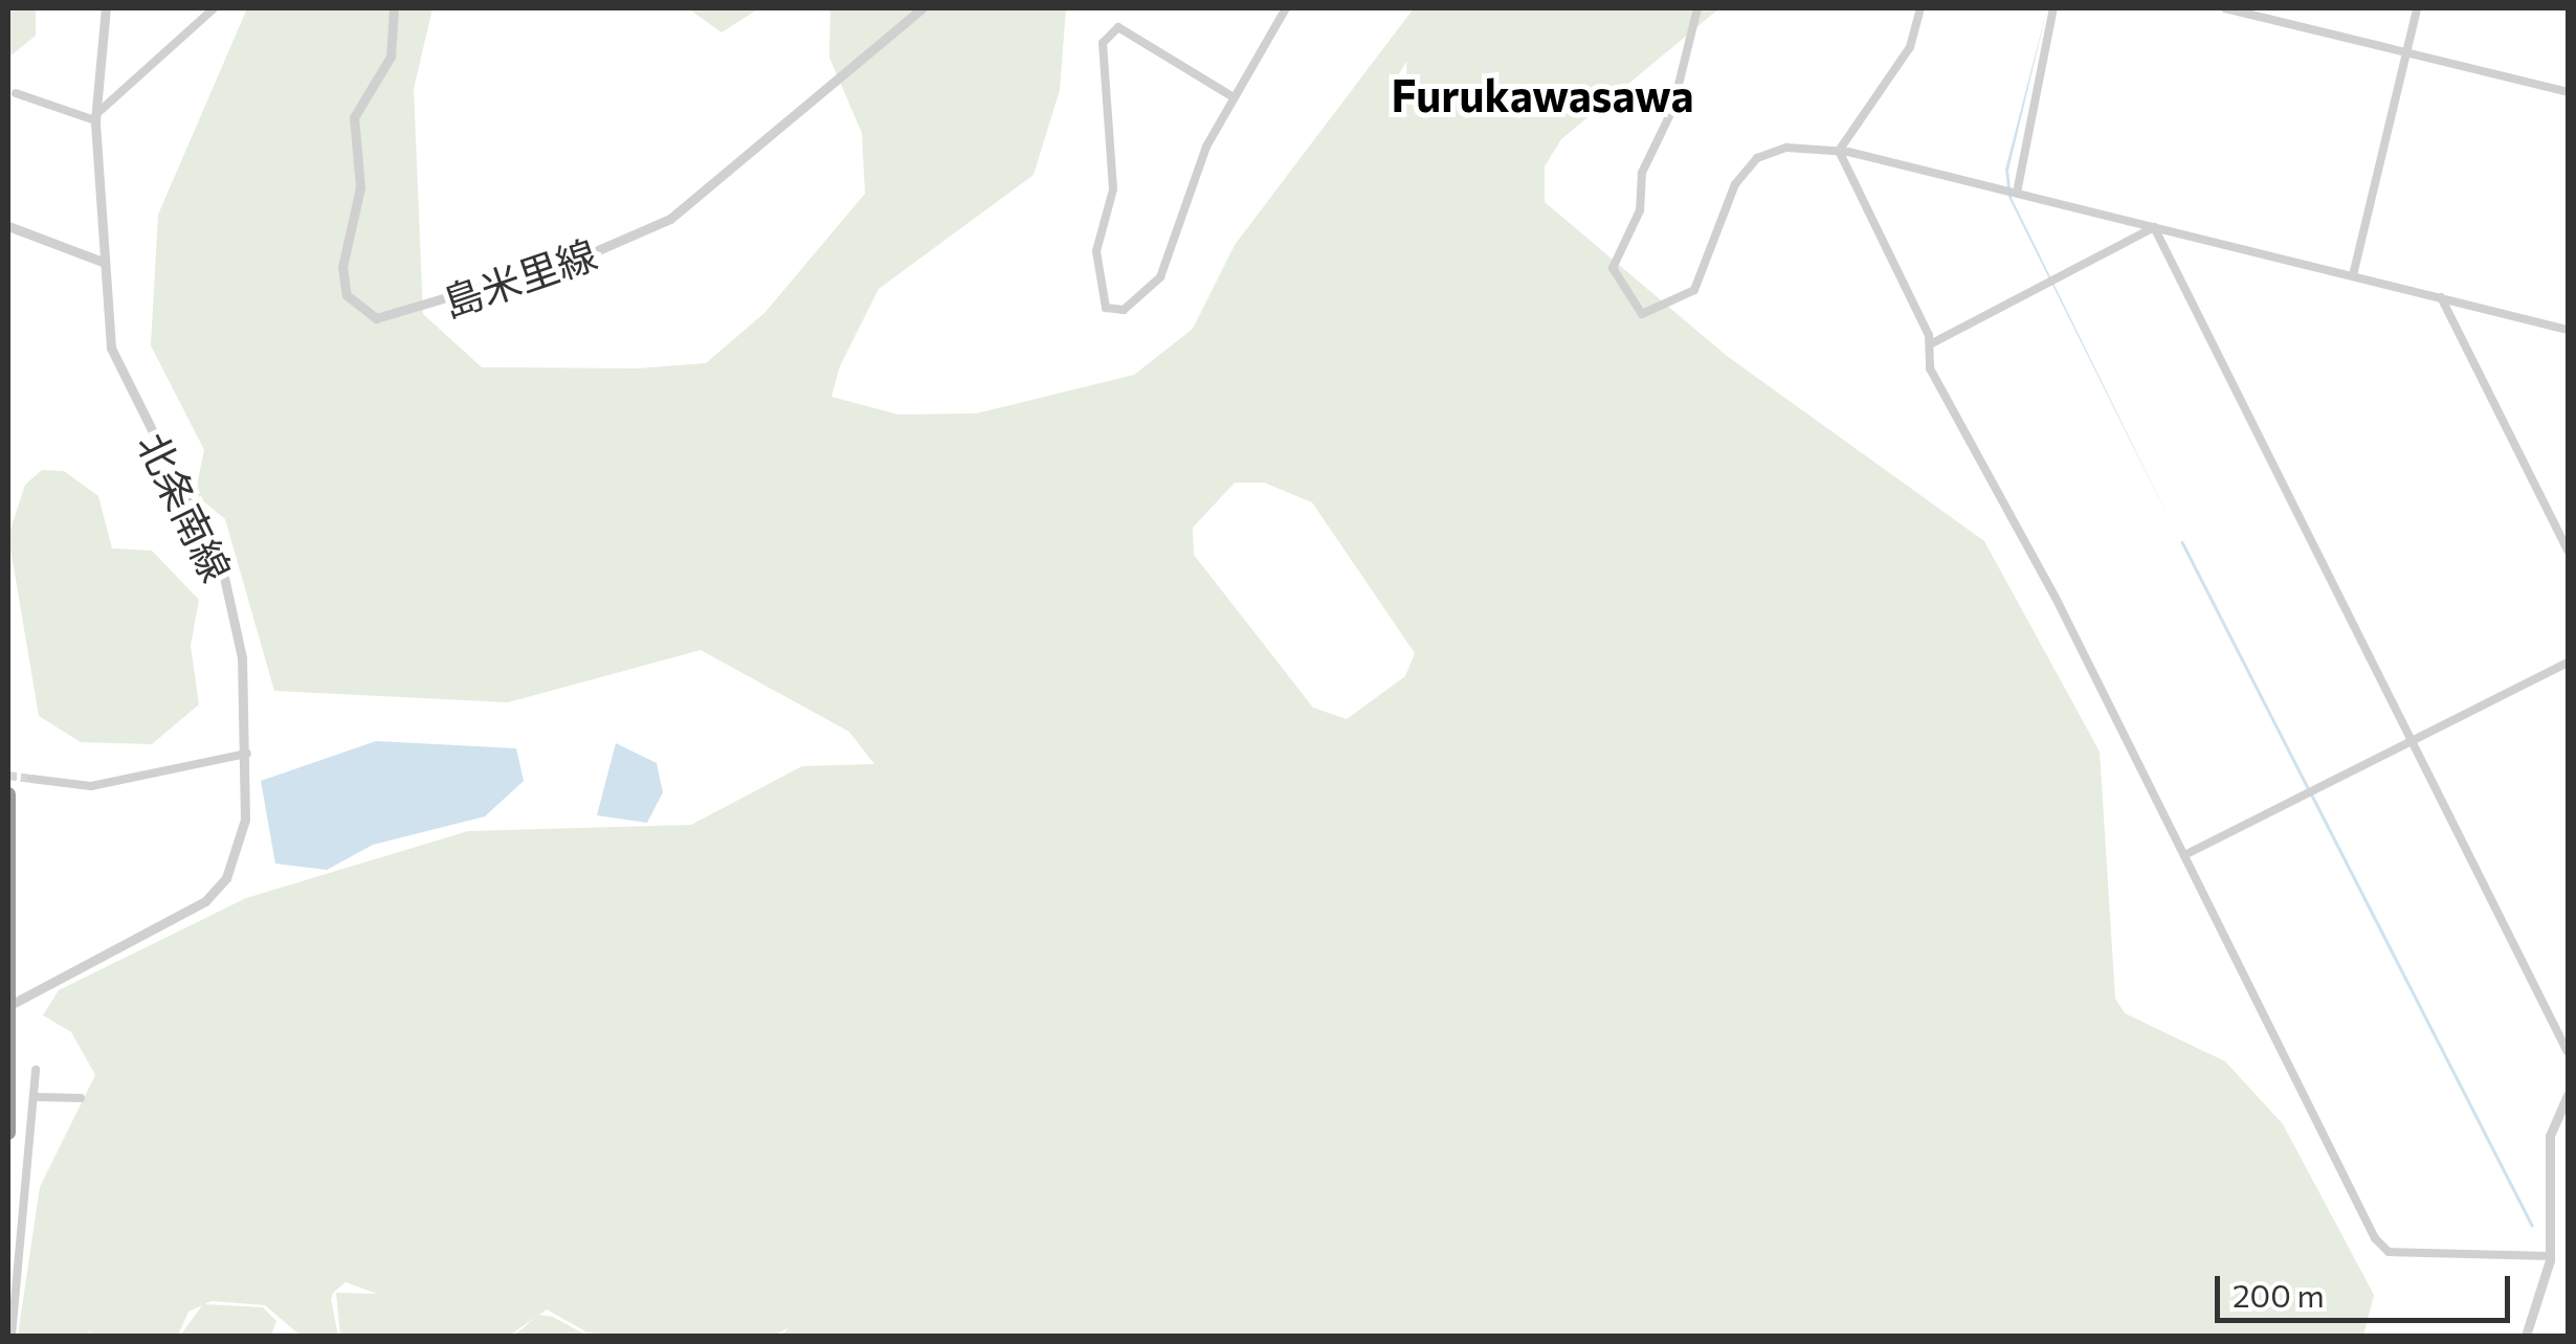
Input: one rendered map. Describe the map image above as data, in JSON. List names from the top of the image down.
{
  "streets": {
    "street": ["島米里線", "北条南線"]
  },
  "districts": ["Furukawasawa"],
  "scale_bar": "200 m"
}
